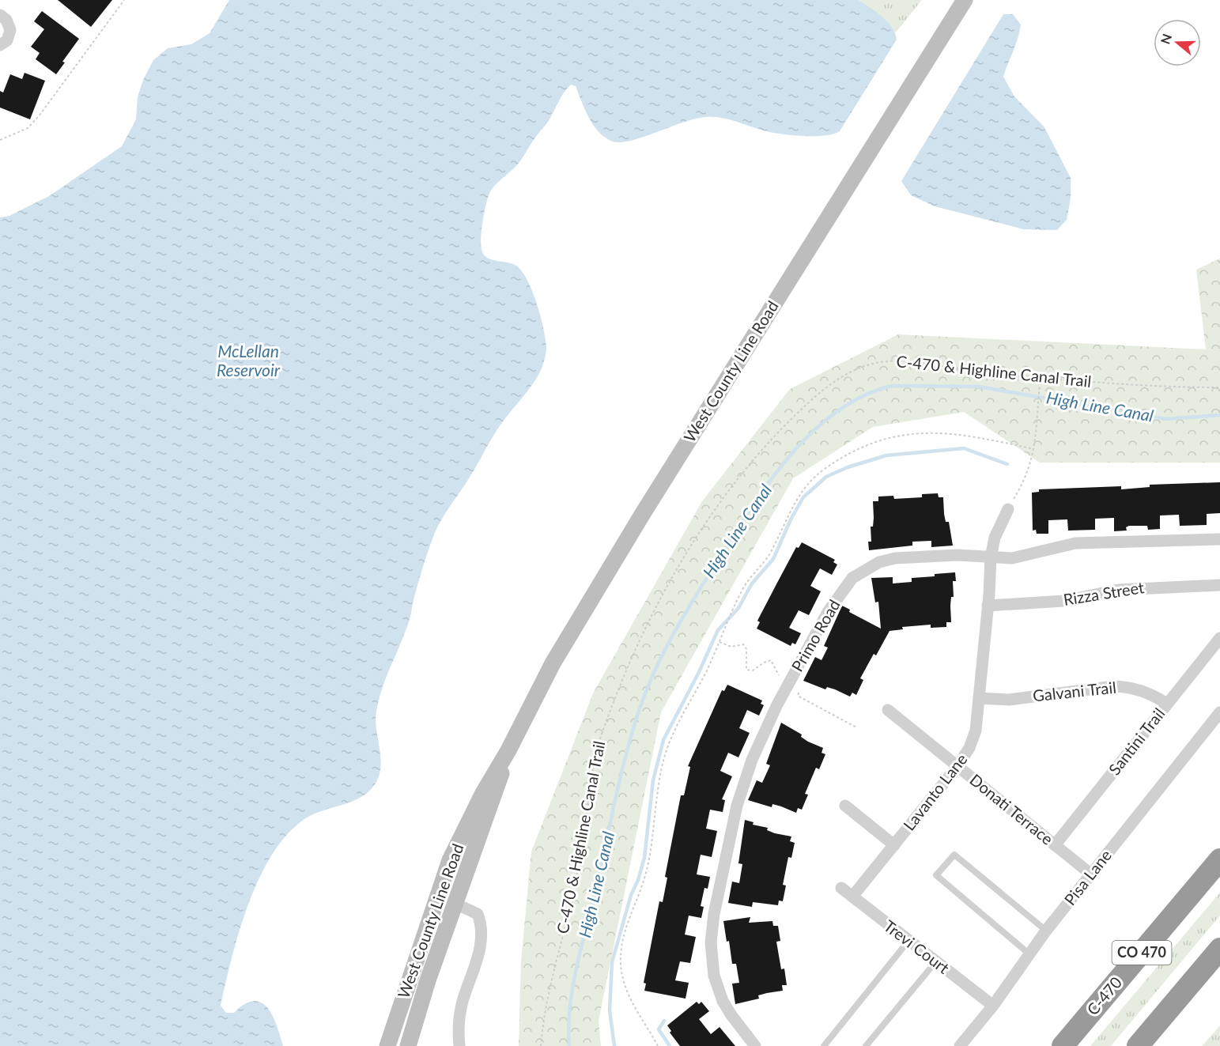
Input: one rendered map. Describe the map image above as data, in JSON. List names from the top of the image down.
{
  "streets": {
    "highway": ["CO 470", "C-470"],
    "main road": ["West County Line Road"],
    "street": [
      "Rizza Street",
      "Primo Road",
      "Galvani Trail",
      "Santini Trail",
      "Lavanto Lane",
      "Donati Terrace",
      "Pisa Lane",
      "Trevi Court"
    ],
    "path": ["C-470 & Highline Canal Trail"]
  },
  "crossings": [
    ["Rizza Street", "Lavanto Lane"],
    ["Primo Road", "Lavanto Lane"],
    ["Galvani Trail", "Santini Trail"],
    ["Galvani Trail", "Lavanto Lane"],
    ["Santini Trail", "Donati Terrace"],
    ["Lavanto Lane", "Donati Terrace"],
    ["Lavanto Lane", "Trevi Court"],
    ["Donati Terrace", "Pisa Lane"],
    ["Pisa Lane", "Trevi Court"]
  ],
  "water": ["McLellan Reservoir", "High Line Canal"],
  "north": "left"
}
